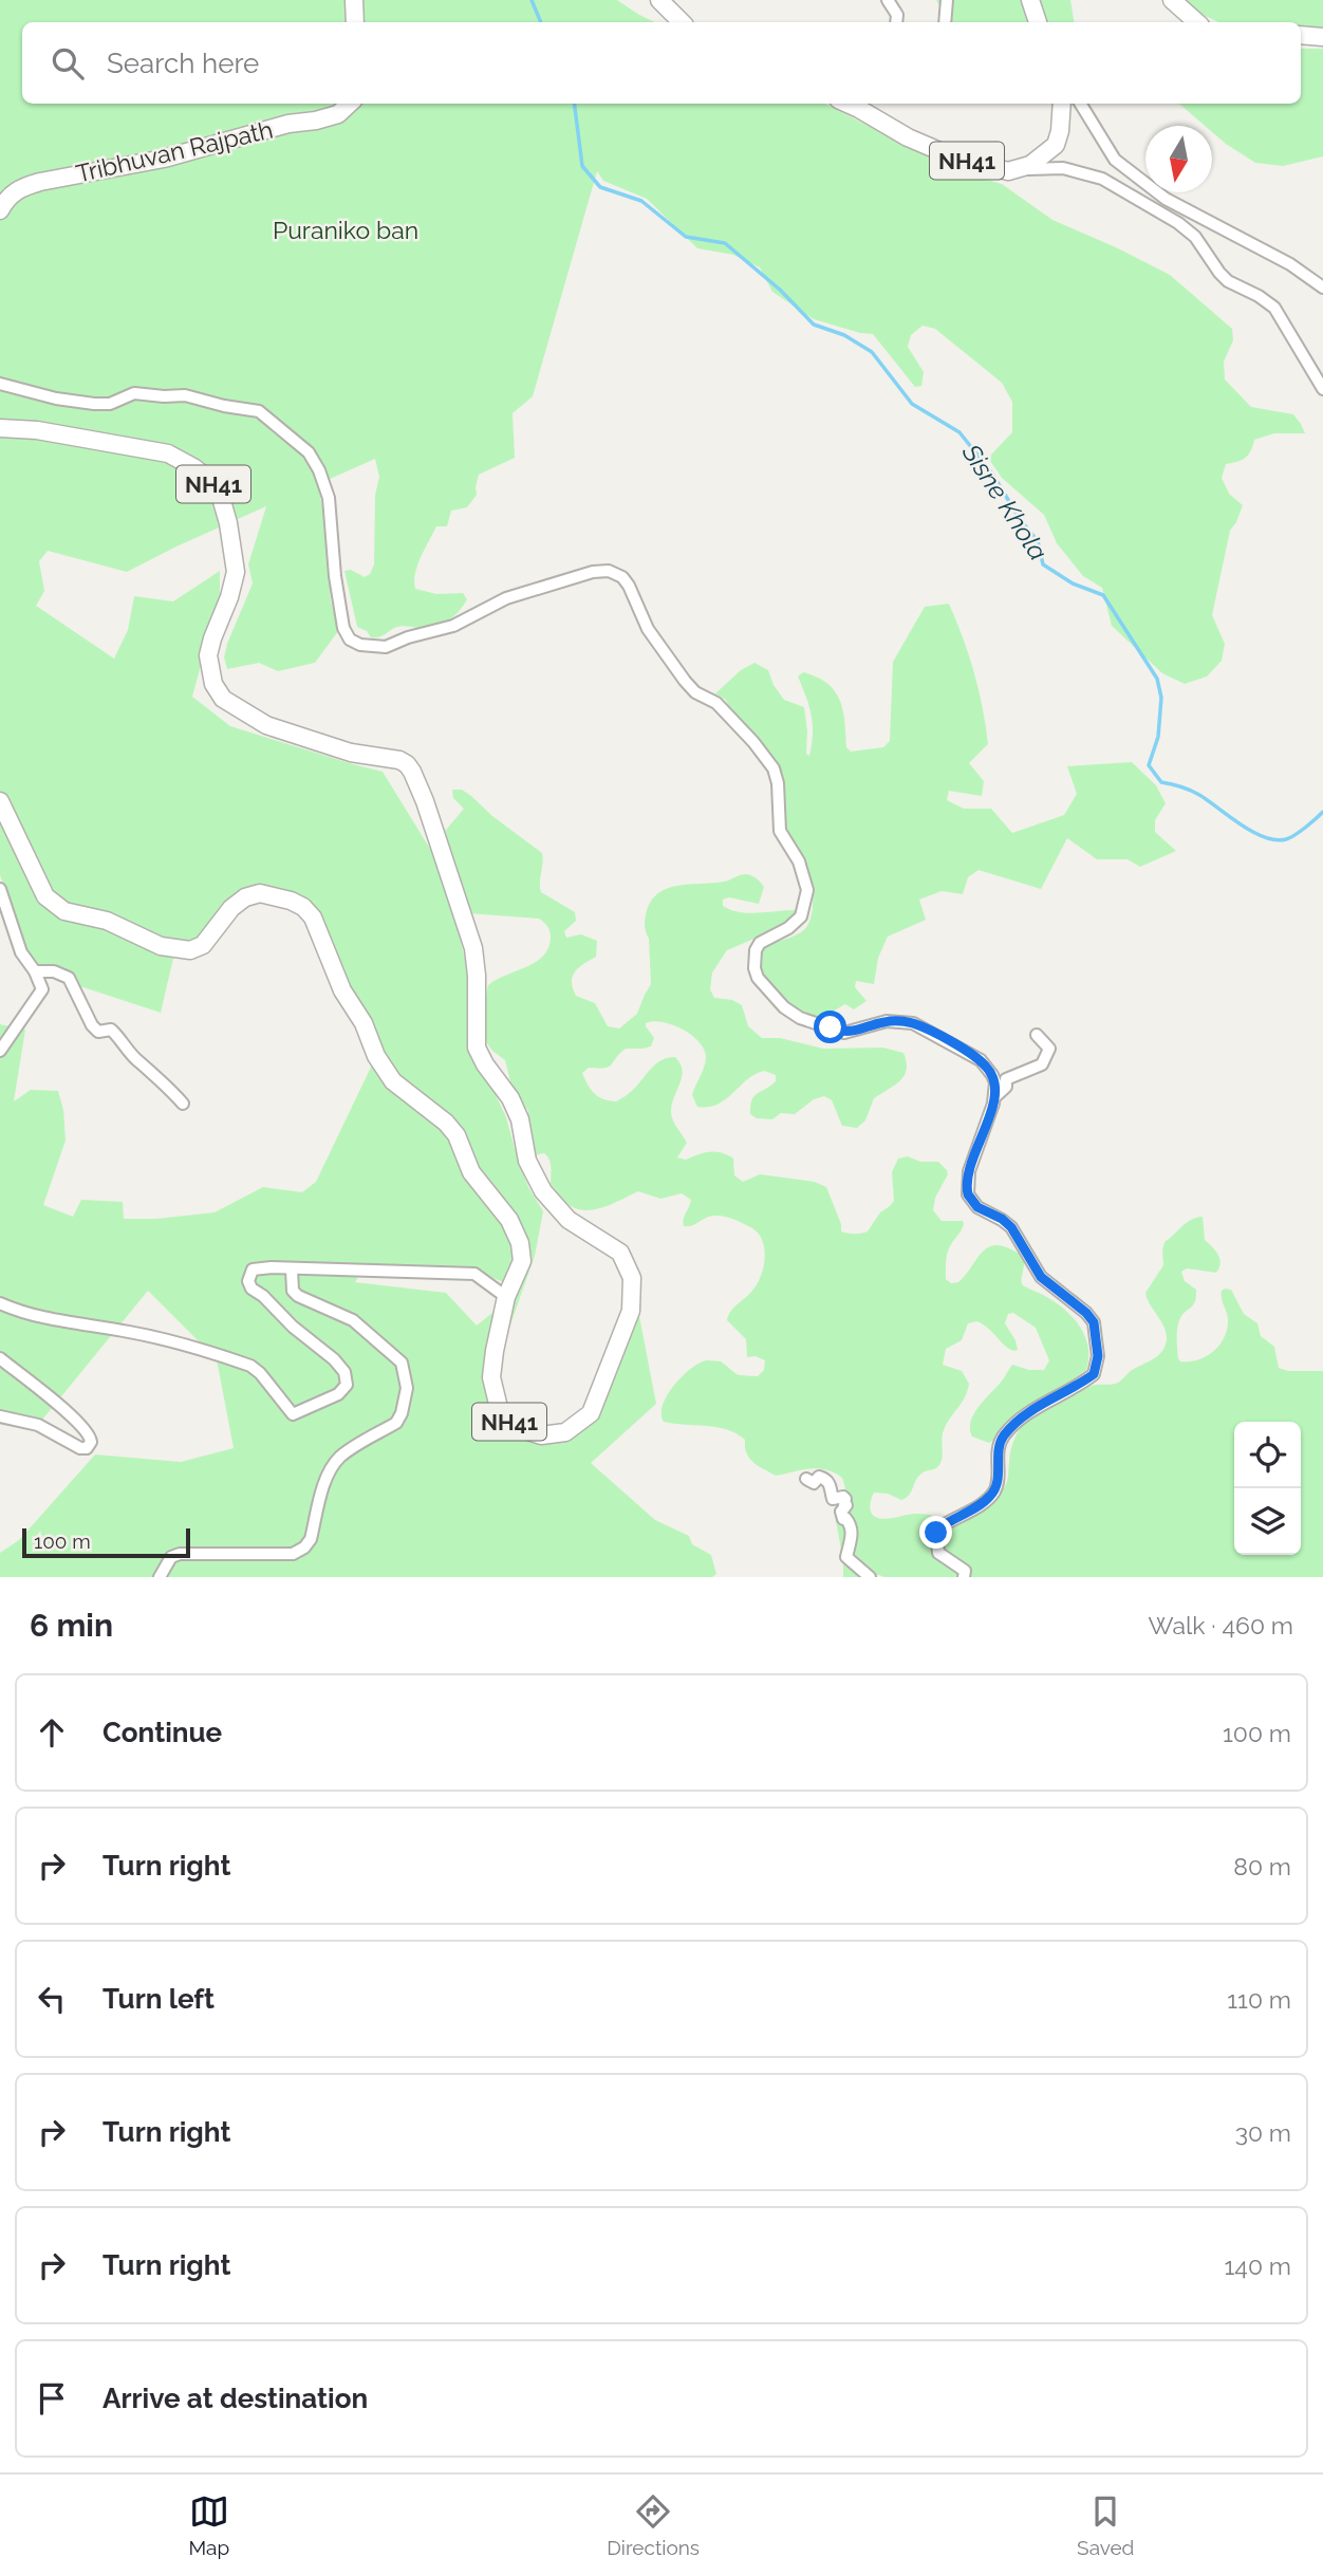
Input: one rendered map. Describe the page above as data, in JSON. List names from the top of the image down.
{
  "streets": {
    "highway": ["Tribhuvan Rajpath", "NH41"]
  },
  "water": ["Sisne Khola"],
  "parks": ["Puraniko ban"],
  "scale_bar": "100 m",
  "north": "bottom",
  "page": {
    "search": "Search here",
    "scale": "100 m",
    "heading": ["6 min", "Walk · 460 m"],
    "list": [
      ["Continue", "100 m"],
      ["Turn right", "80 m"],
      ["Turn left", "110 m"],
      ["Turn right", "30 m"],
      ["Turn right", "140 m"],
      "Arrive at destination"
    ],
    "nav": ["Map", "Directions", "Saved"]
  }
}
